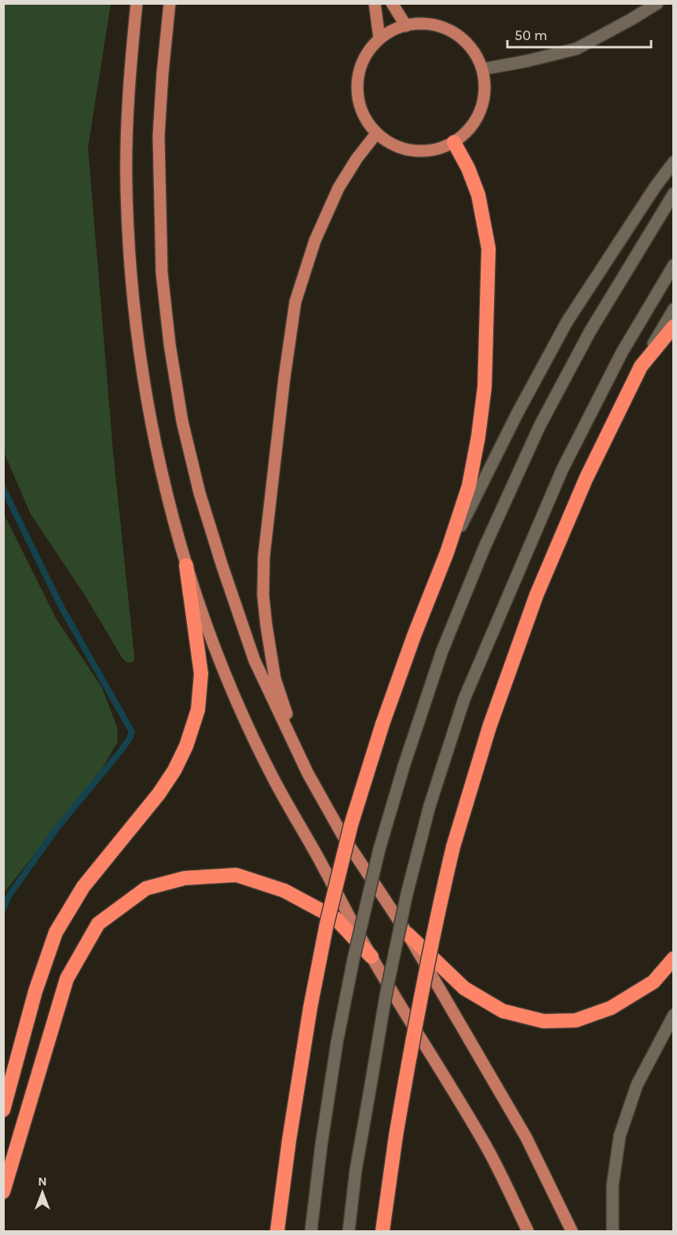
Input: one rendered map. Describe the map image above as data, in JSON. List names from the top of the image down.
{
  "scale_bar": "50 m",
  "north": "top"
}
